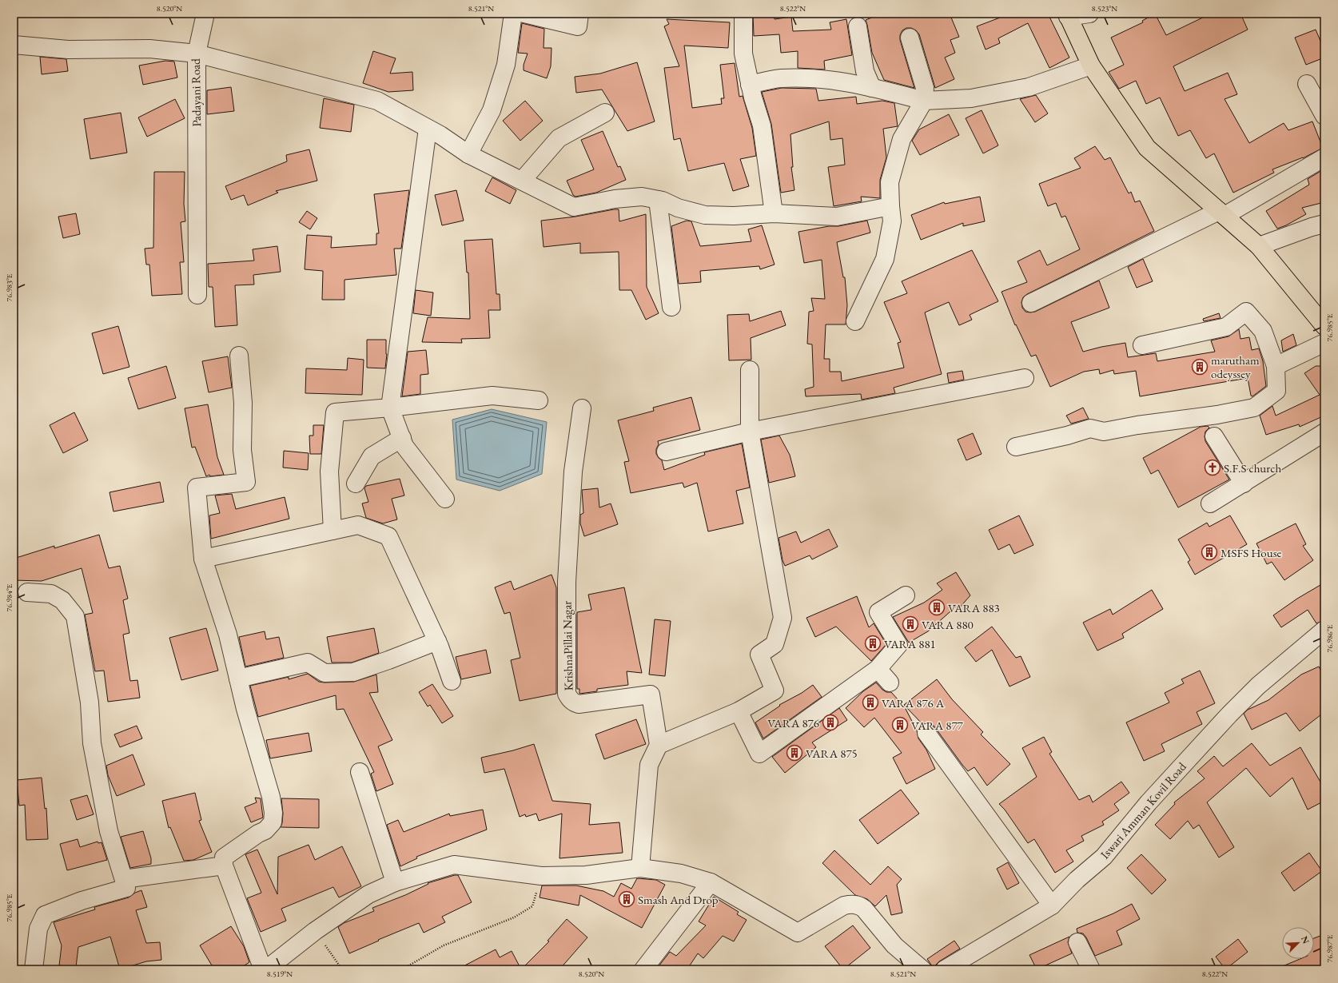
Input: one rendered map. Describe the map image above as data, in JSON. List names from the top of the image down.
{
  "streets": {
    "street": ["Padayani Road", "KrishnaPillai Nagar", "Iswari Amman Kovil Road"]
  },
  "places": {
    "building": [
      "marutham odeyssey",
      "MSFS House",
      "VARA 883",
      "VARA 880",
      "VARA 881",
      "VARA 876 A",
      "VARA 876",
      "VARA 877",
      "VARA 875",
      "Smash And Drop"
    ],
    "church": ["S.F.S church"]
  },
  "north": "top right",
  "coordinates": [
    "8.520°N",
    "8.521°N",
    "8.522°N",
    "8.523°N",
    "76.983°E",
    "76.985°E",
    "76.984°E",
    "76.986°E",
    "76.987°E",
    "8.519°N"
  ]
}
